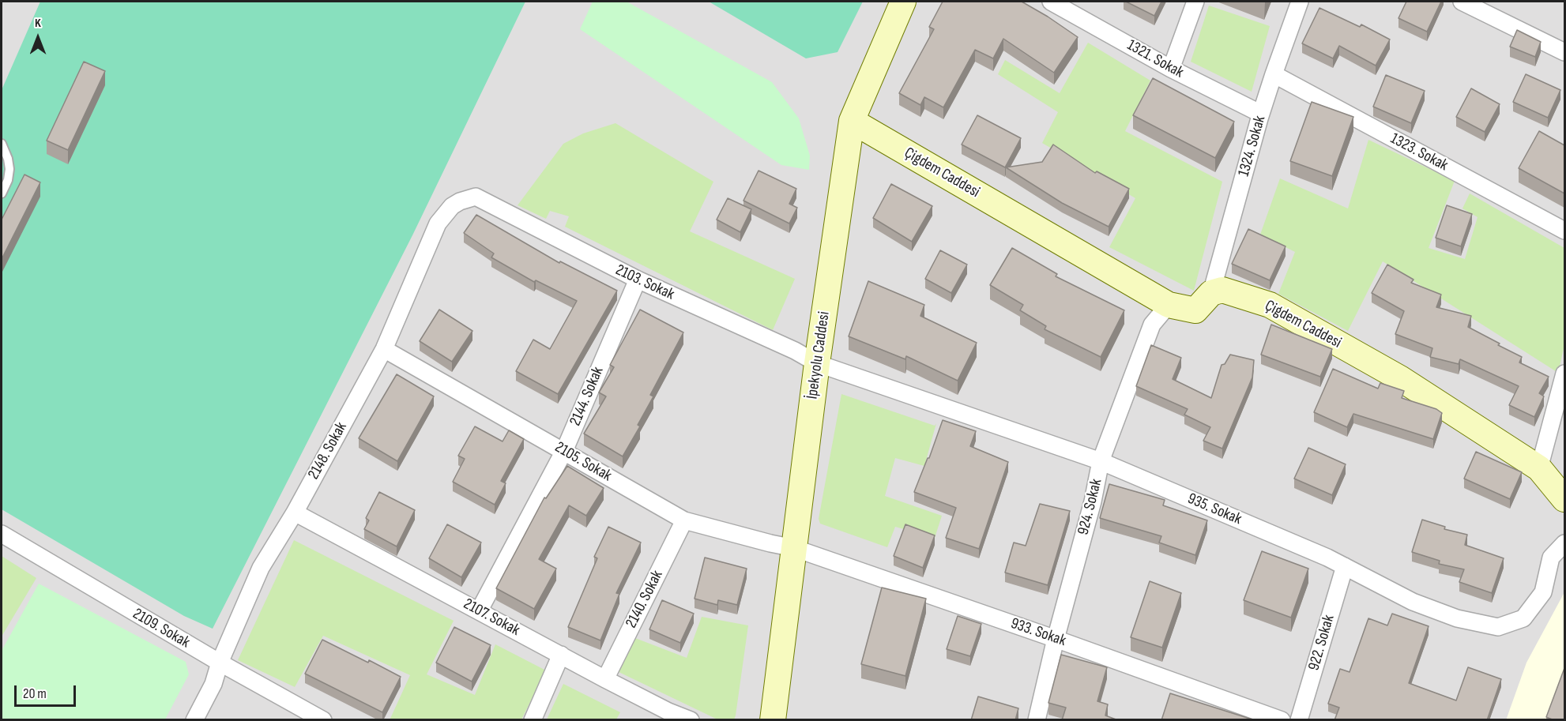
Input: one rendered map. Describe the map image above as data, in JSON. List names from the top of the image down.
{
  "streets": {
    "street": [
      "1321. Sokak",
      "1324. Sokak",
      "1323. Sokak",
      "Çigdem Caddesi",
      "2103. Sokak",
      "İpekyolu Caddesi",
      "2144. Sokak",
      "2148. Sokak",
      "2105. Sokak",
      "924. Sokak",
      "935. Sokak",
      "2140. Sokak",
      "2107. Sokak",
      "2109. Sokak",
      "933. Sokak",
      "922. Sokak"
    ]
  },
  "crossings": [
    ["1321. Sokak", "1324. Sokak"],
    ["1324. Sokak", "1323. Sokak"],
    ["1324. Sokak", "Çigdem Caddesi"],
    ["Çigdem Caddesi", "İpekyolu Caddesi"],
    ["Çigdem Caddesi", "924. Sokak"],
    ["2103. Sokak", "İpekyolu Caddesi"],
    ["2103. Sokak", "2144. Sokak"],
    ["2103. Sokak", "2148. Sokak"],
    ["2103. Sokak", "935. Sokak"],
    ["İpekyolu Caddesi", "2105. Sokak"],
    ["İpekyolu Caddesi", "935. Sokak"],
    ["İpekyolu Caddesi", "933. Sokak"],
    ["2144. Sokak", "2105. Sokak"],
    ["2144. Sokak", "2107. Sokak"],
    ["2148. Sokak", "2105. Sokak"],
    ["2148. Sokak", "2107. Sokak"],
    ["2148. Sokak", "2109. Sokak"],
    ["2105. Sokak", "2140. Sokak"],
    ["2105. Sokak", "933. Sokak"],
    ["924. Sokak", "935. Sokak"],
    ["924. Sokak", "933. Sokak"],
    ["935. Sokak", "922. Sokak"],
    ["2140. Sokak", "2107. Sokak"]
  ],
  "scale_bar": "20 m",
  "north": "top"
}
